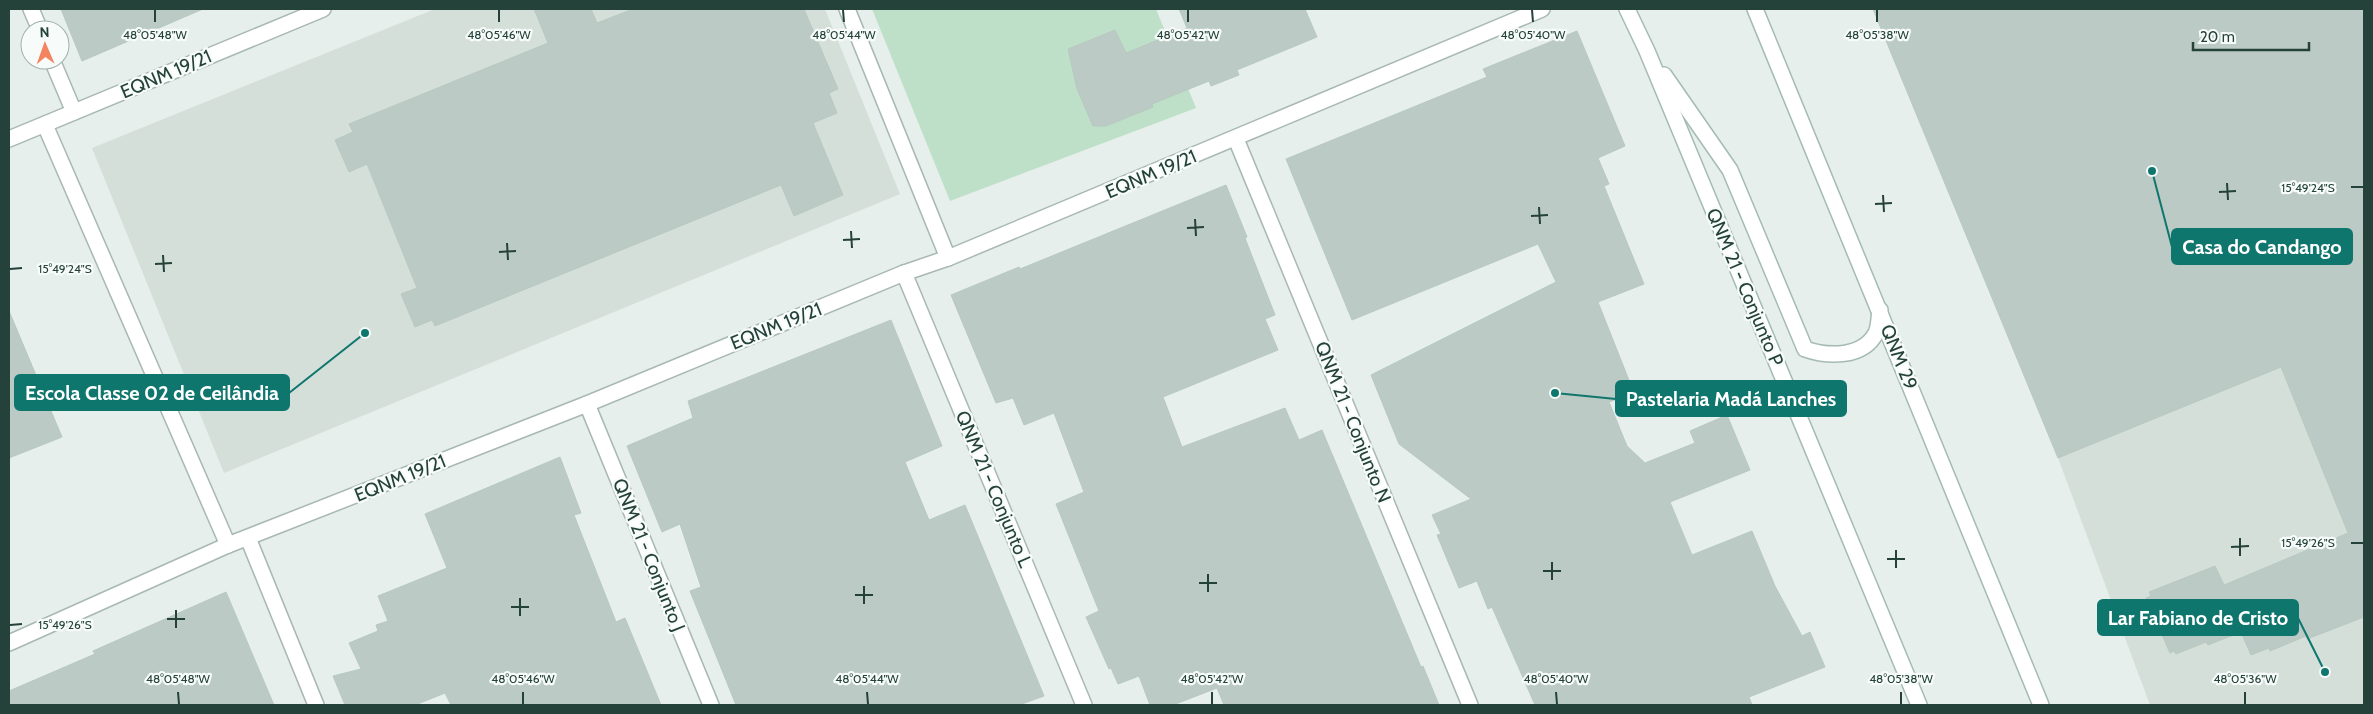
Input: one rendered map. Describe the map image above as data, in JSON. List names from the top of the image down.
{
  "streets": {
    "street": [
      "EQNM 19/21",
      "QNM 21 - Conjunto P",
      "QNM 29",
      "QNM 21 - Conjunto N",
      "QNM 21 - Conjunto L",
      "QNM 21 - Conjunto J"
    ]
  },
  "crossings": [
    ["EQNM 19/21", "QNM 21 - Conjunto N"],
    ["EQNM 19/21", "QNM 21 - Conjunto L"],
    ["EQNM 19/21", "QNM 21 - Conjunto J"]
  ],
  "places": [
    "Casa do Candango",
    "Escola Classe 02 de Ceilândia",
    "Pastelaria Madá Lanches",
    "Lar Fabiano de Cristo"
  ],
  "scale_bar": "20 m",
  "north": "top",
  "coordinates": [
    "48°05'48\"W",
    "48°05'46\"W",
    "48°05'44\"W",
    "48°05'42\"W",
    "48°05'40\"W",
    "48°05'38\"W",
    "15°49'24\"S",
    "15°49'26\"S",
    "48°05'36\"W"
  ]
}
